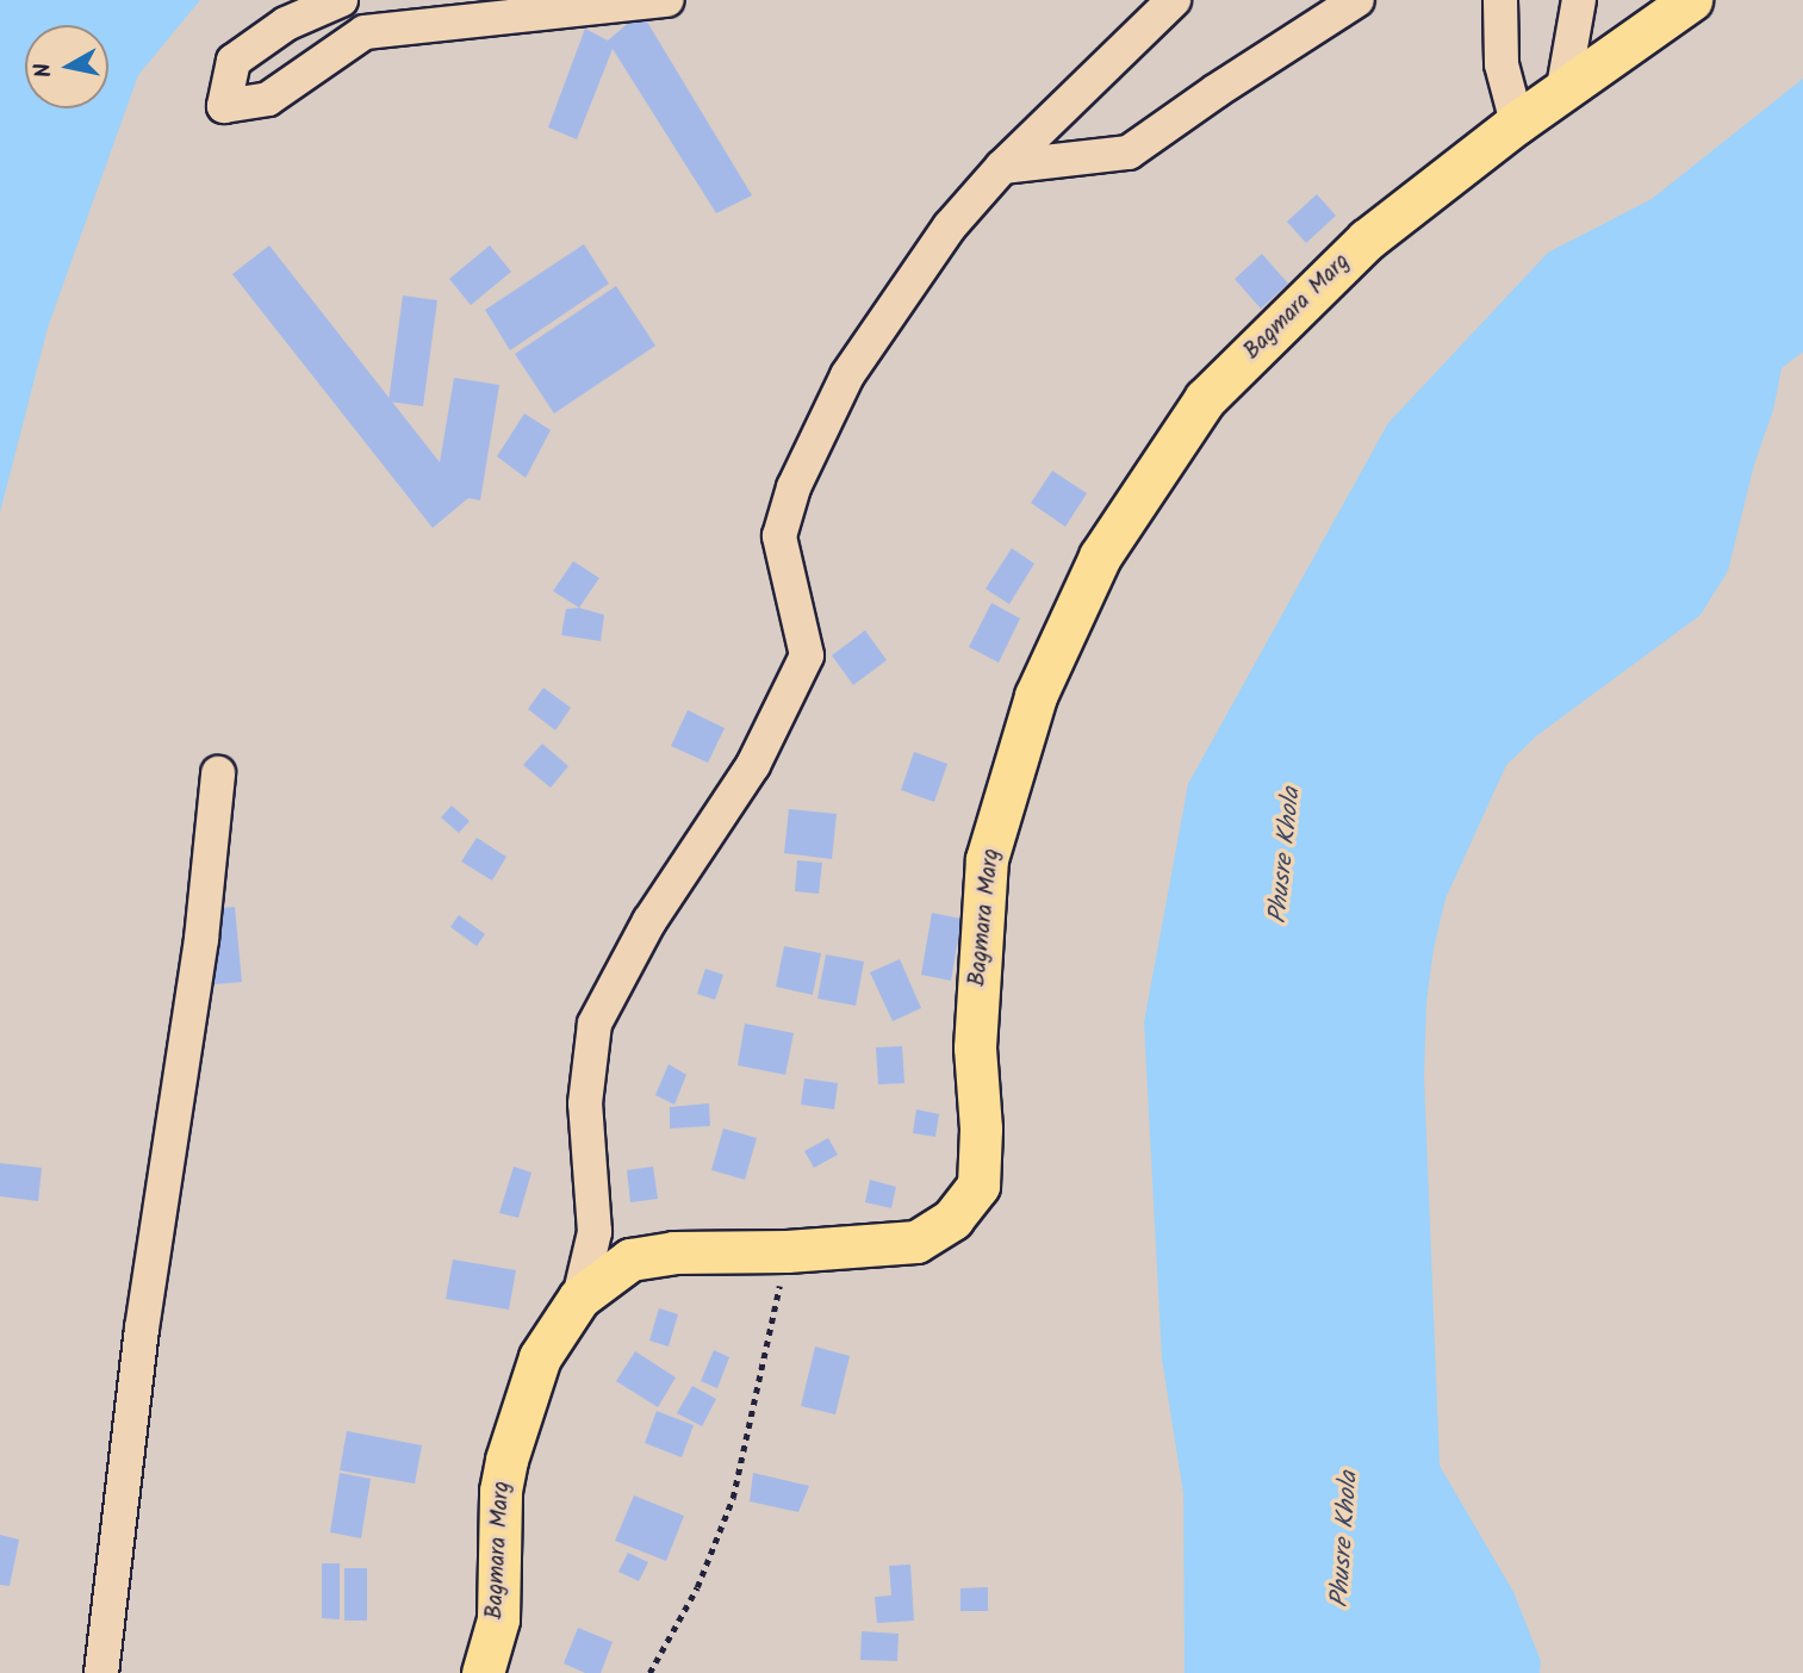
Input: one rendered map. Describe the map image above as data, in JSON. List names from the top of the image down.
{
  "streets": {
    "main road": ["Bagmara Marg"]
  },
  "water": ["Phusre Khola"],
  "north": "left"
}
